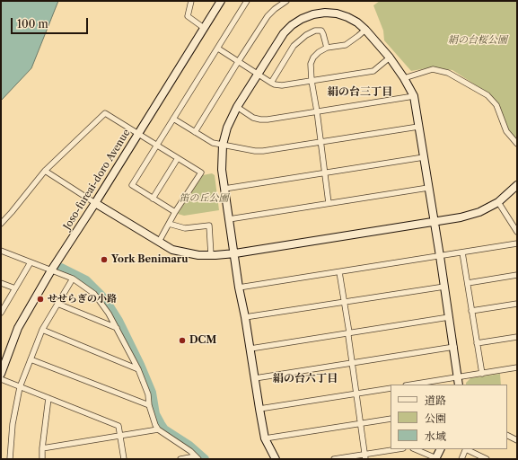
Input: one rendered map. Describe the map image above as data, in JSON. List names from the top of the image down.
{
  "streets": {
    "street": ["Joso-fureai-doro Avenue"]
  },
  "districts": ["絹の台三丁目", "絹の台六丁目"],
  "parks": ["絹の台桜公園", "笛の丘公園"],
  "places": ["York Benimaru", "せせらぎの小路", "DCM"],
  "legend": ["道路", "公園", "水域"],
  "scale_bar": "100 m"
}
